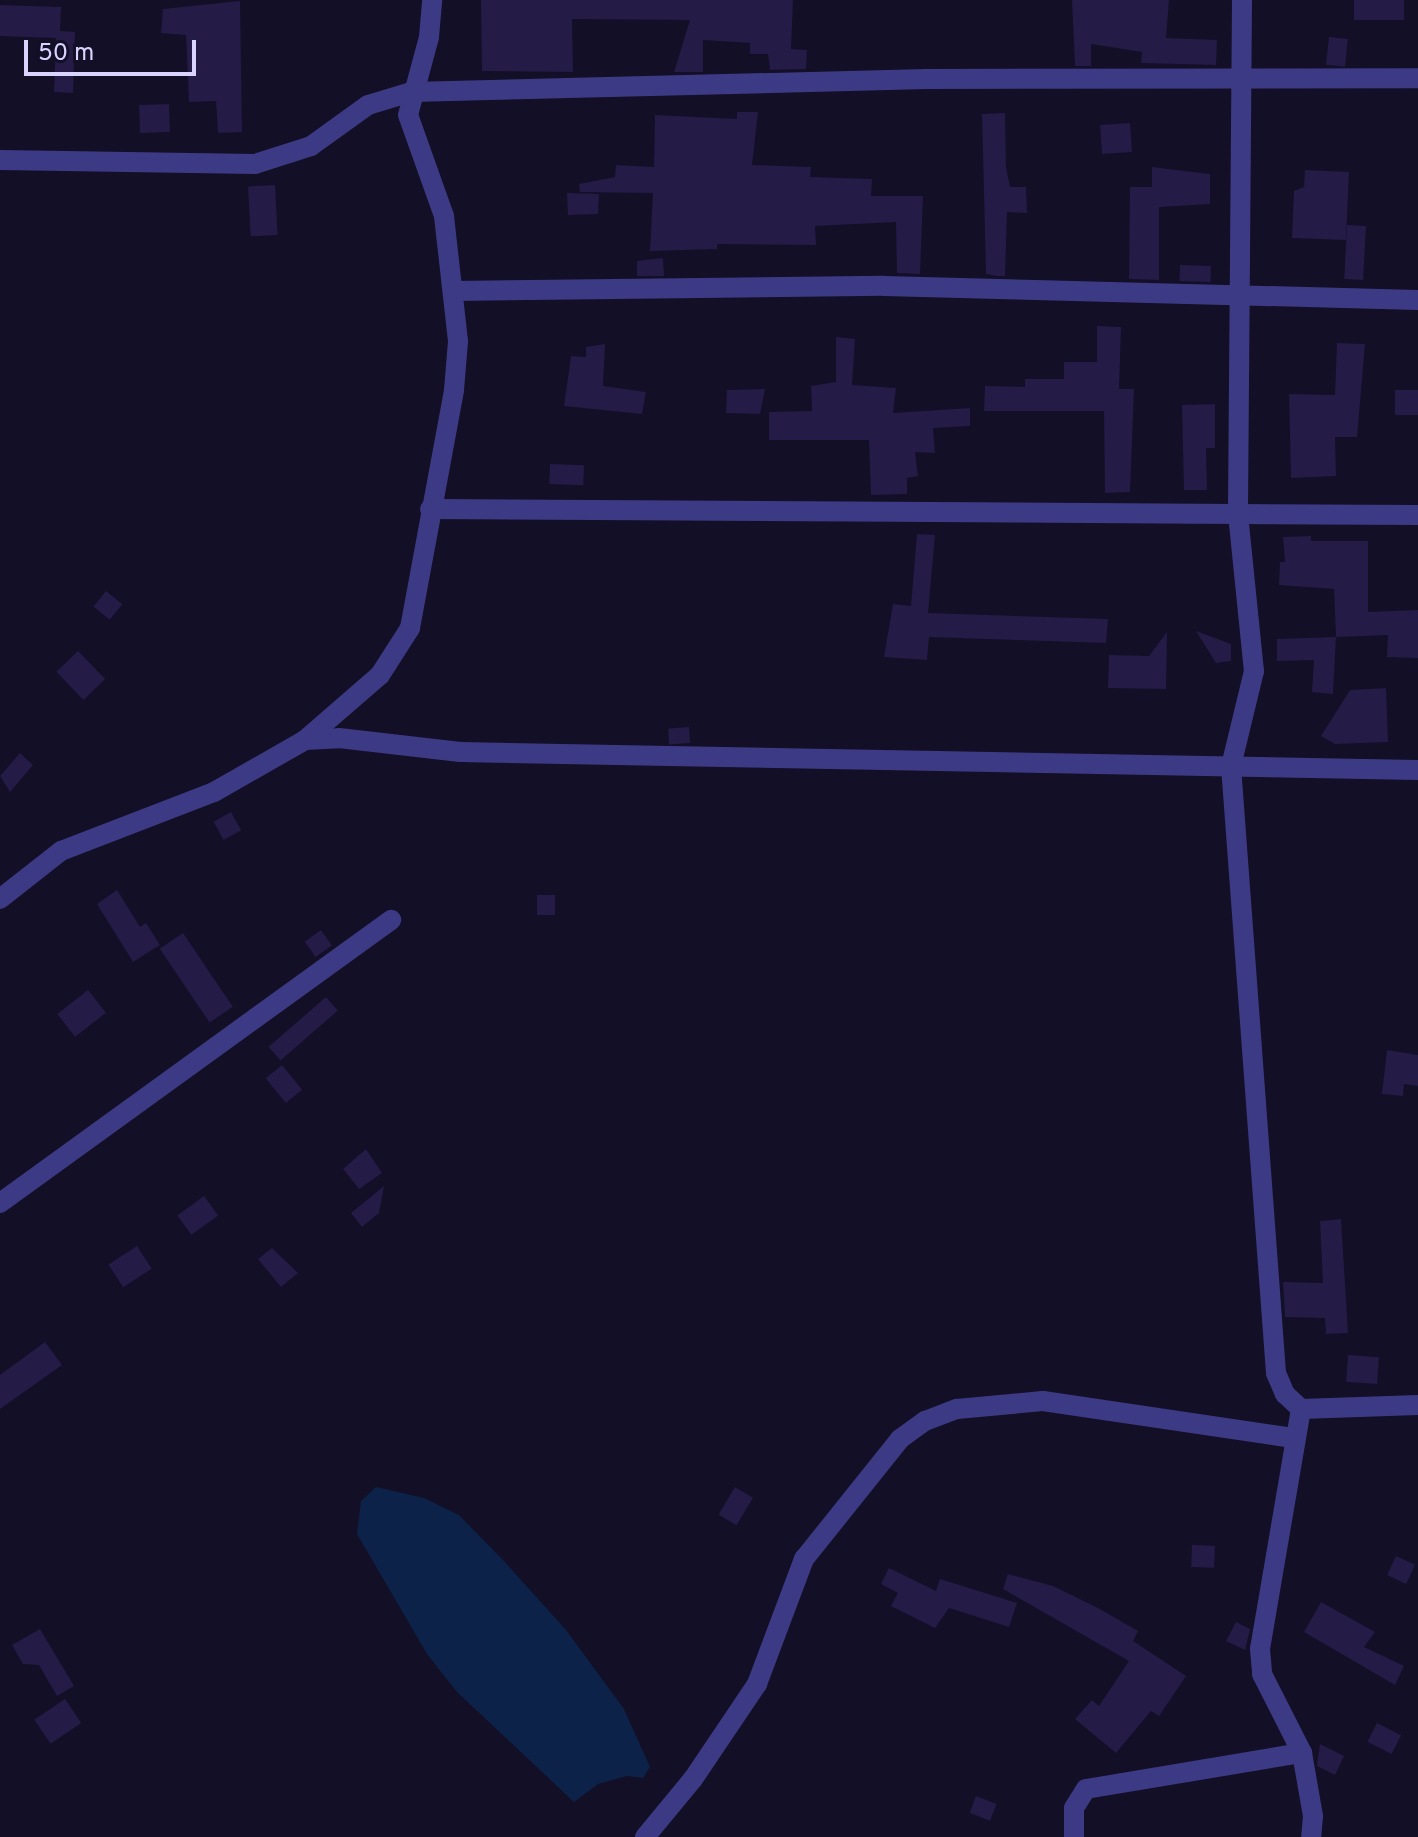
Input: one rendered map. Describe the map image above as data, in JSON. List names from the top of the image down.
{
  "scale_bar": "50 m"
}
